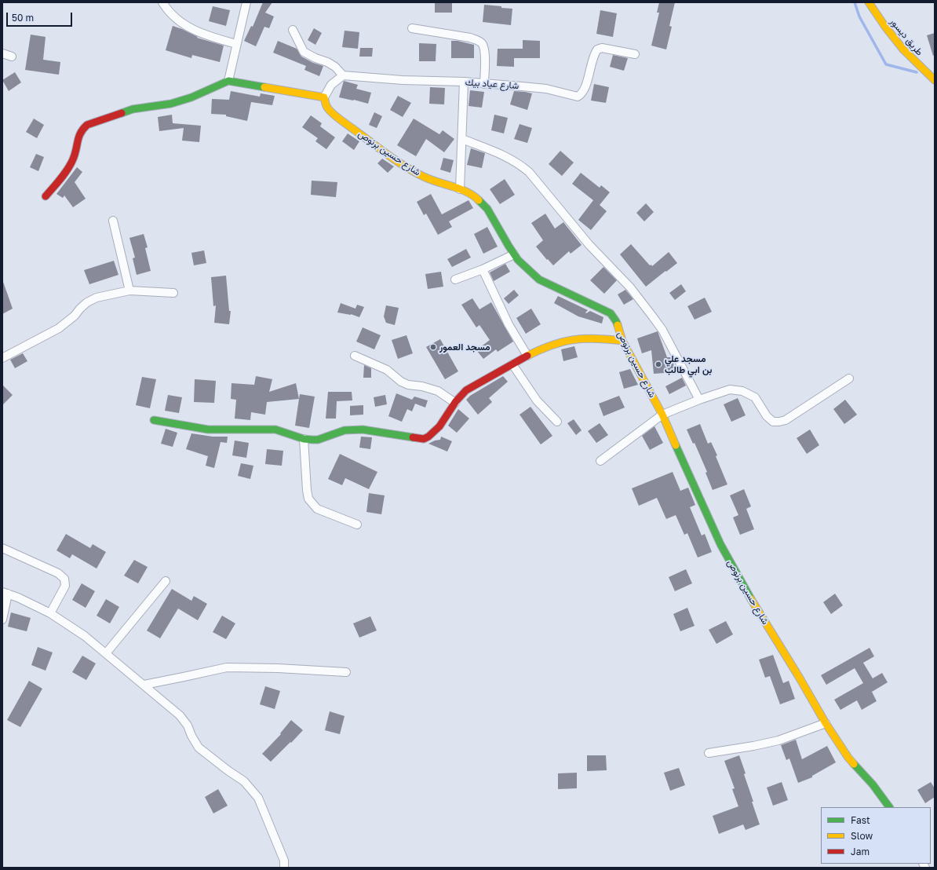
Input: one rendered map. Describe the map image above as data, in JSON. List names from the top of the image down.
{
  "streets": {
    "street": ["طريق ديسور", "شارع عياد بيك", "شارع حسين برنوص"]
  },
  "places": ["مسجد العمور", "مسجد علي بن ابي طالب"],
  "legend": ["Fast", "Slow", "Jam"],
  "scale_bar": "50 m"
}
